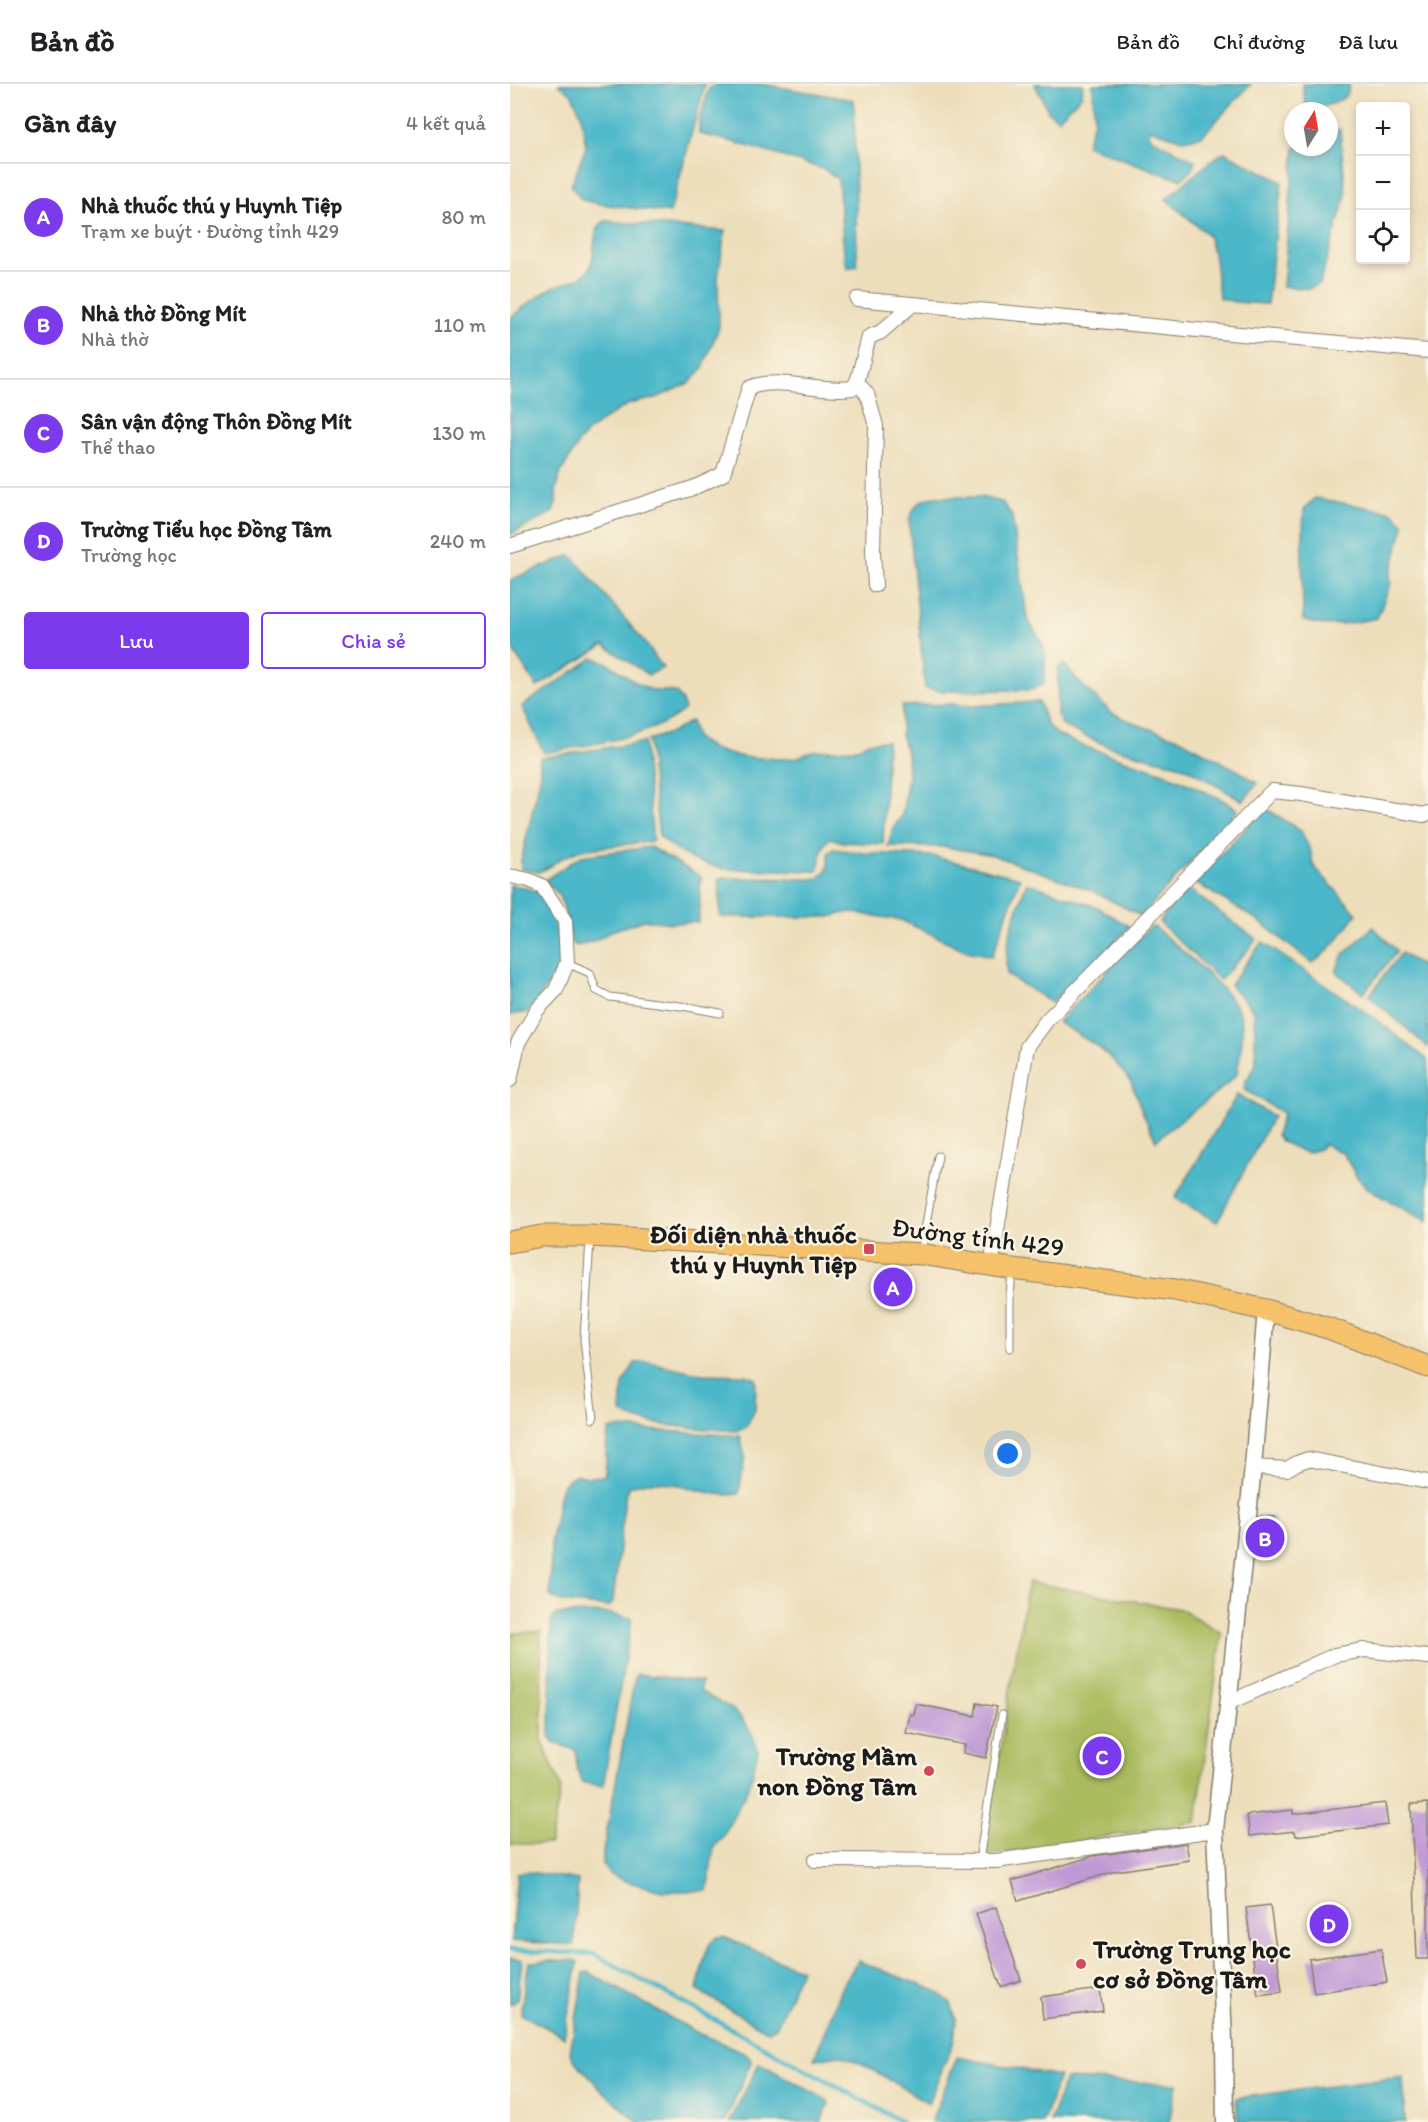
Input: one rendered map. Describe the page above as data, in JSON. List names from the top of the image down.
{
  "streets": {
    "main road": ["Đường tỉnh 429"]
  },
  "places": {
    "transit": ["Đối diện nhà thuốc thú y Huynh Tiệp"],
    "other": ["Trường Mầm non Đồng Tâm", "Trường Trung học cơ sở Đồng Tâm"]
  },
  "north": "top",
  "page": {
    "header": "Bản đồ",
    "nav": ["Bản đồ", "Chỉ đường", "Đã lưu"],
    "heading": ["Gần đây", "4 kết quả"],
    "map_buttons": ["+", "−"],
    "list": [
      {
        "mark": "A",
        "name": "Nhà thuốc thú y Huynh Tiệp",
        "note": "Trạm xe buýt · Đường tỉnh 429",
        "value": "80 m"
      },
      {
        "mark": "B",
        "name": "Nhà thờ Đồng Mít",
        "note": "Nhà thờ",
        "value": "110 m"
      },
      {
        "mark": "C",
        "name": "Sân vận động Thôn Đồng Mít",
        "note": "Thể thao",
        "value": "130 m"
      },
      {
        "mark": "D",
        "name": "Trường Tiểu học Đồng Tâm",
        "note": "Trường học",
        "value": "240 m"
      }
    ],
    "buttons": ["Lưu", "Chia sẻ"],
    "pins": [
      "A",
      "B",
      "C",
      "D"
    ]
  }
}
